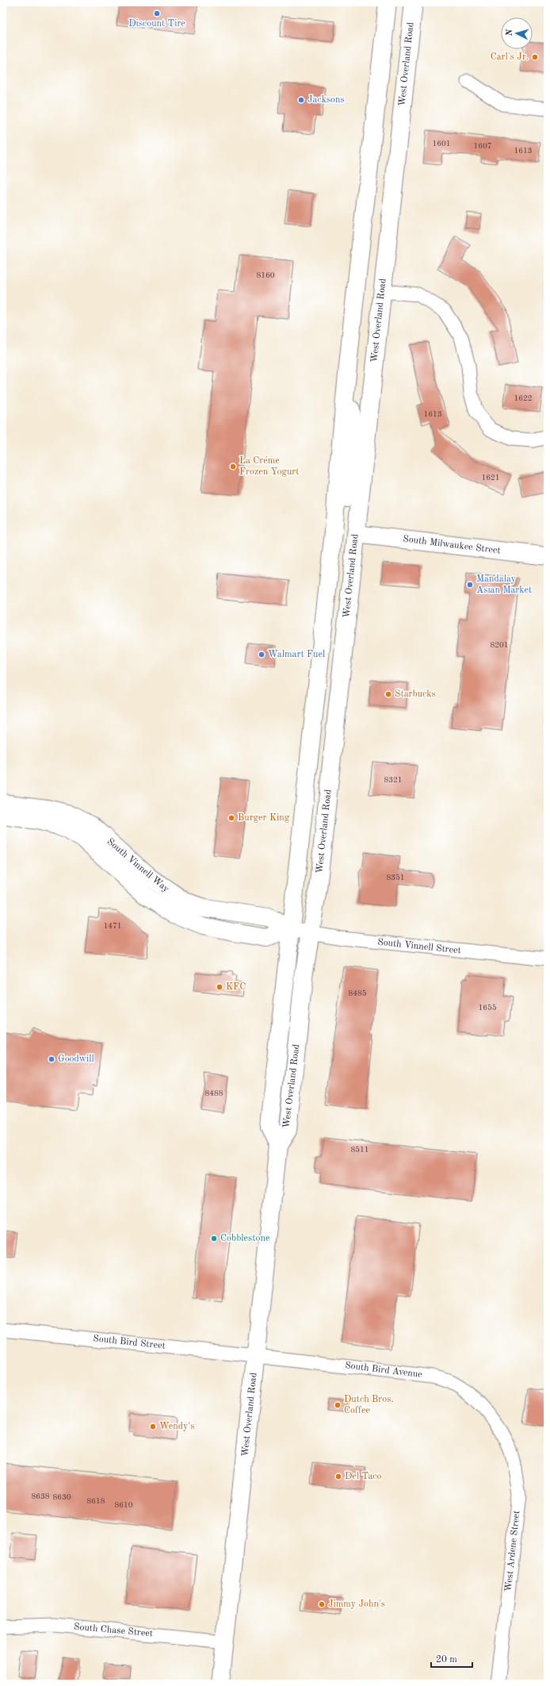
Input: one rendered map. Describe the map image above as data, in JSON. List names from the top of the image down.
{
  "streets": {
    "main road": ["West Overland Road", "South Milwaukee Street", "South Vinnell Way"],
    "street": [
      "South Vinnell Street",
      "South Bird Street",
      "South Bird Avenue",
      "West Ardene Street",
      "South Chase Street"
    ]
  },
  "crossings": [
    ["West Overland Road", "South Milwaukee Street"],
    ["West Overland Road", "South Vinnell Way"],
    ["West Overland Road", "South Vinnell Street"],
    ["West Overland Road", "South Bird Street"],
    ["West Overland Road", "South Bird Avenue"],
    ["West Overland Road", "South Chase Street"],
    ["South Vinnell Way", "South Vinnell Street"],
    ["South Bird Street", "South Bird Avenue"],
    ["South Bird Avenue", "West Ardene Street"]
  ],
  "places": [
    "Discount Tire",
    "Carl's Jr.",
    "Jacksons",
    "La Créme Frozen Yogurt",
    "Mandalay Asian Market",
    "Walmart Fuel",
    "Starbucks",
    "Burger King",
    "KFC",
    "Goodwill",
    "Cobblestone",
    "Dutch Bros. Coffee",
    "Wendy's",
    "Del Taco",
    "Jimmy John's"
  ],
  "house_numbers": [
    "1601",
    "1607",
    "1613",
    "8160",
    "1622",
    "1613",
    "1621",
    "8201",
    "8321",
    "8351",
    "1471",
    "8485",
    "1655",
    "8488",
    "8511",
    "8638",
    "8630",
    "8618",
    "8610"
  ],
  "scale_bar": "20 m",
  "north": "left"
}
